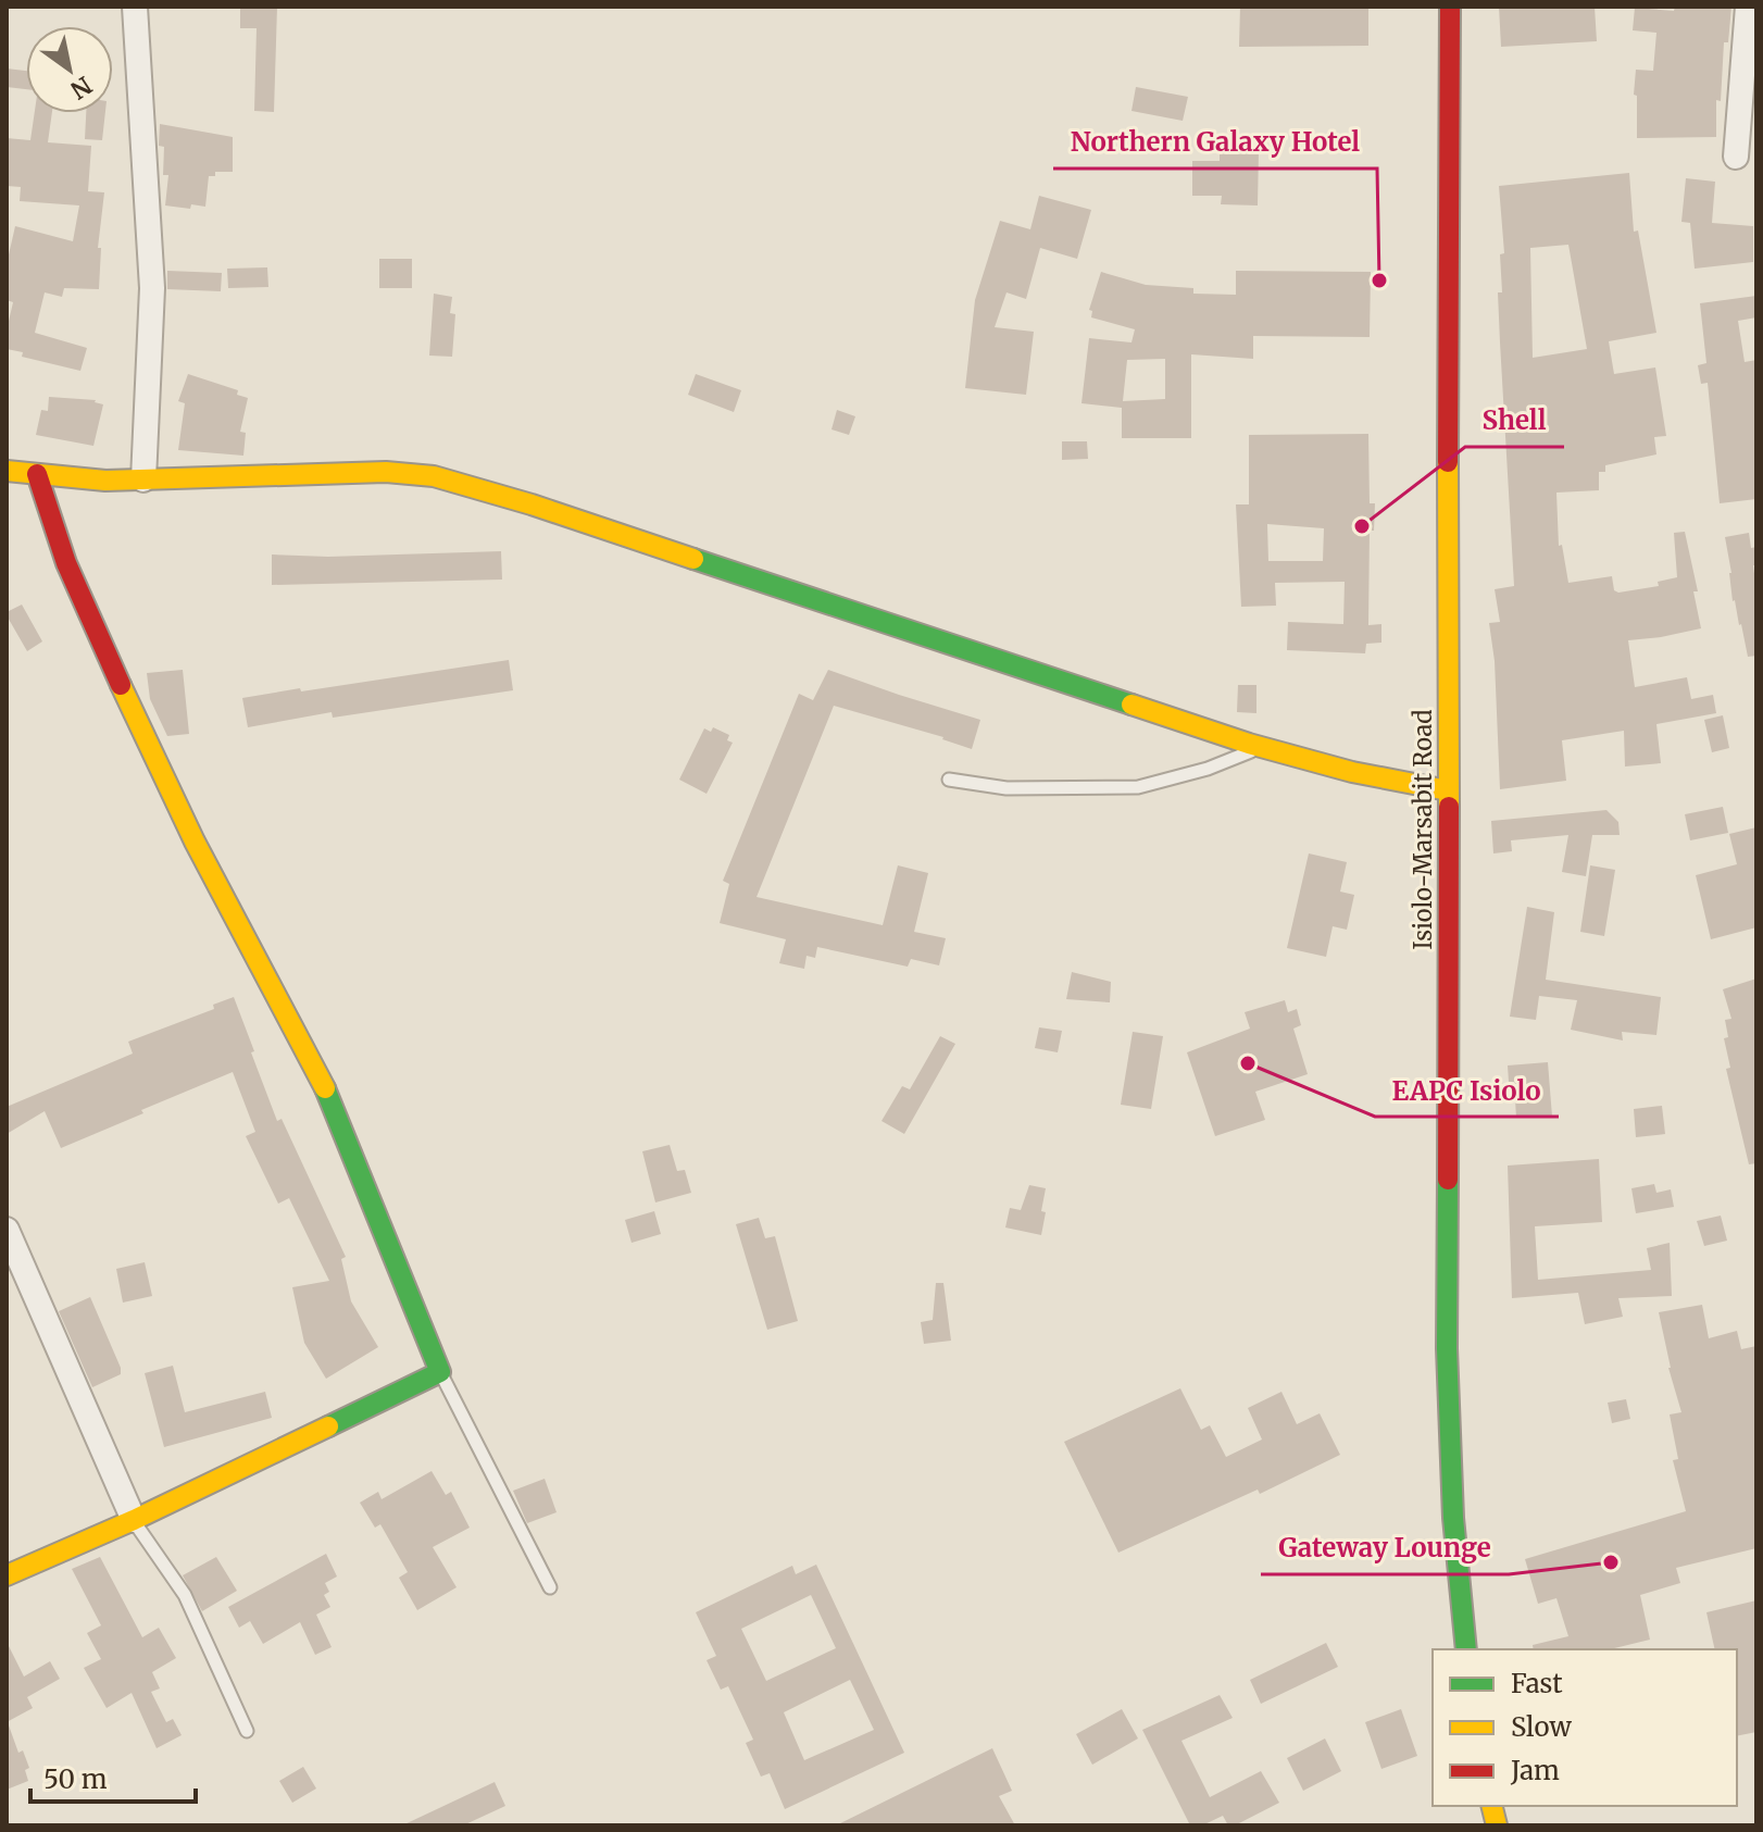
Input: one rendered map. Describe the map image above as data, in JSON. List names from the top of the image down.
{
  "streets": {
    "main road": ["Isiolo-Marsabit Road"]
  },
  "places": [
    "Northern Galaxy Hotel",
    "Shell",
    "EAPC Isiolo",
    "Gateway Lounge"
  ],
  "legend": ["Fast", "Slow", "Jam"],
  "scale_bar": "50 m",
  "north": "bottom right"
}
